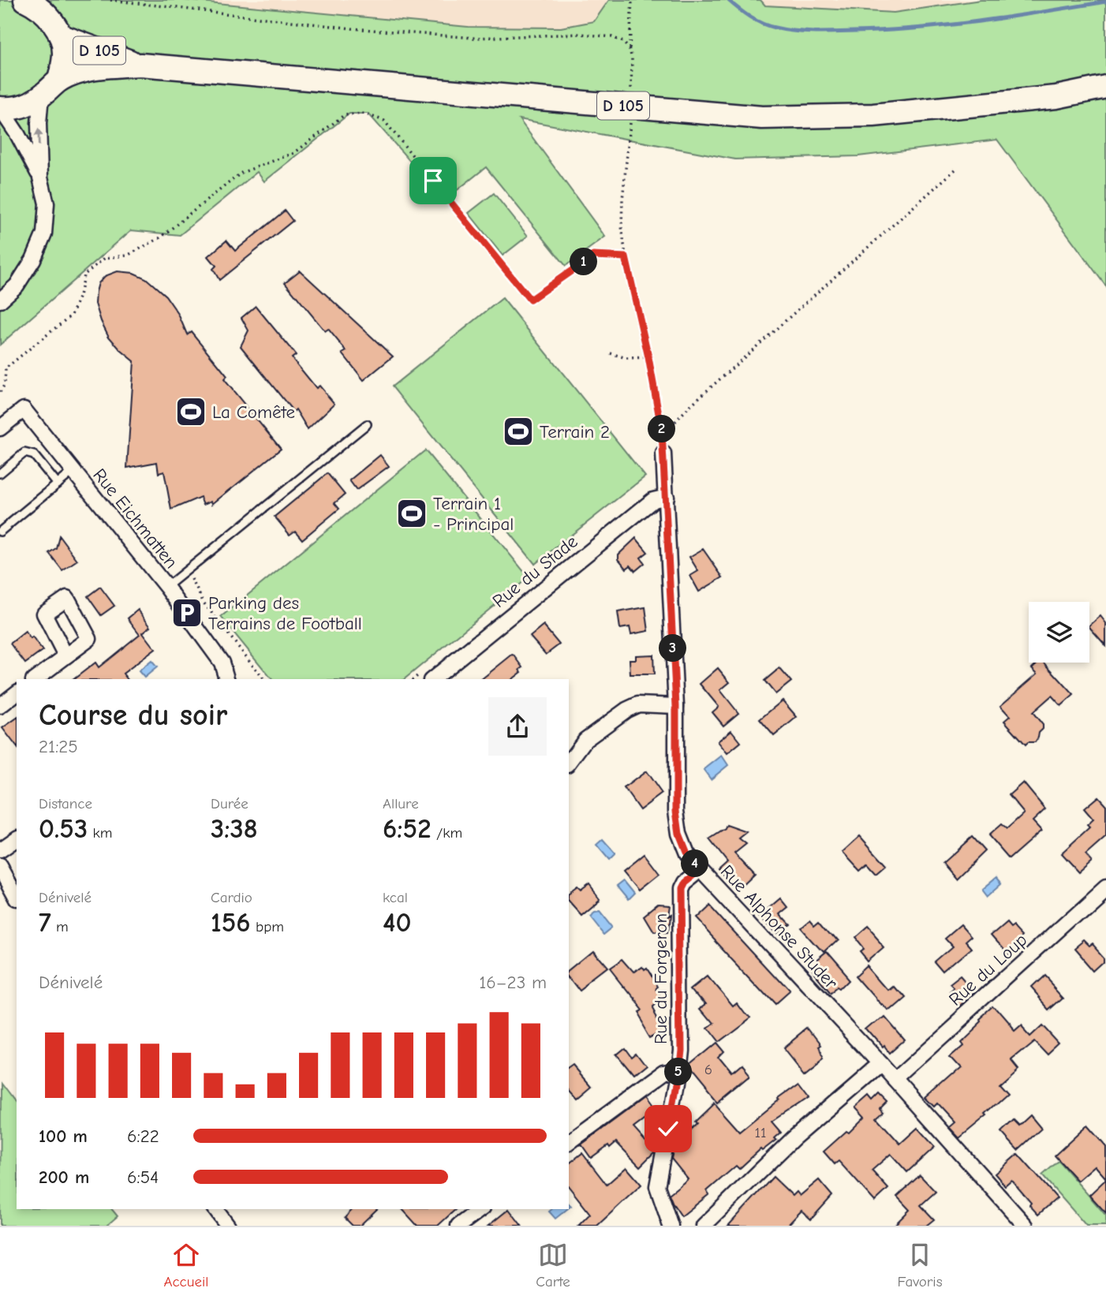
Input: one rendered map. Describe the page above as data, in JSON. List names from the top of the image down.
{
  "streets": {
    "main road": ["D 105"],
    "street": [
      "Rue Eichmatten",
      "Rue du Stade",
      "Rue Alphonse Studer",
      "Rue du Loup",
      "Rue du Forgeron"
    ]
  },
  "crossings": [
    ["Rue du Stade", "Rue Alphonse Studer"],
    ["Rue Alphonse Studer", "Rue du Loup"],
    ["Rue Alphonse Studer", "Rue du Forgeron"]
  ],
  "places": {
    "sports": ["La Comête", "Terrain 2", "Terrain 1 - Principal"],
    "parking": ["Parking des Terrains de Football"]
  },
  "house_numbers": ["6", "11"],
  "page": {
    "pins": [
      "1",
      "2",
      "3",
      "4",
      "5"
    ],
    "heading": ["Course du soir", "21:25"],
    "stats": [
      ["Distance", "0.53 km"],
      ["Durée", "3:38"],
      ["Allure", "6:52 /km"],
      ["Dénivelé", "7 m"],
      ["Cardio", "156 bpm"],
      ["kcal", "40"]
    ],
    "chart": ["Dénivelé", "16–23 m"],
    "list": [
      {
        "name": "100 m",
        "note": "6:22"
      },
      {
        "name": "200 m",
        "note": "6:54"
      }
    ],
    "tabs": ["Accueil", "Carte", "Favoris"]
  }
}
